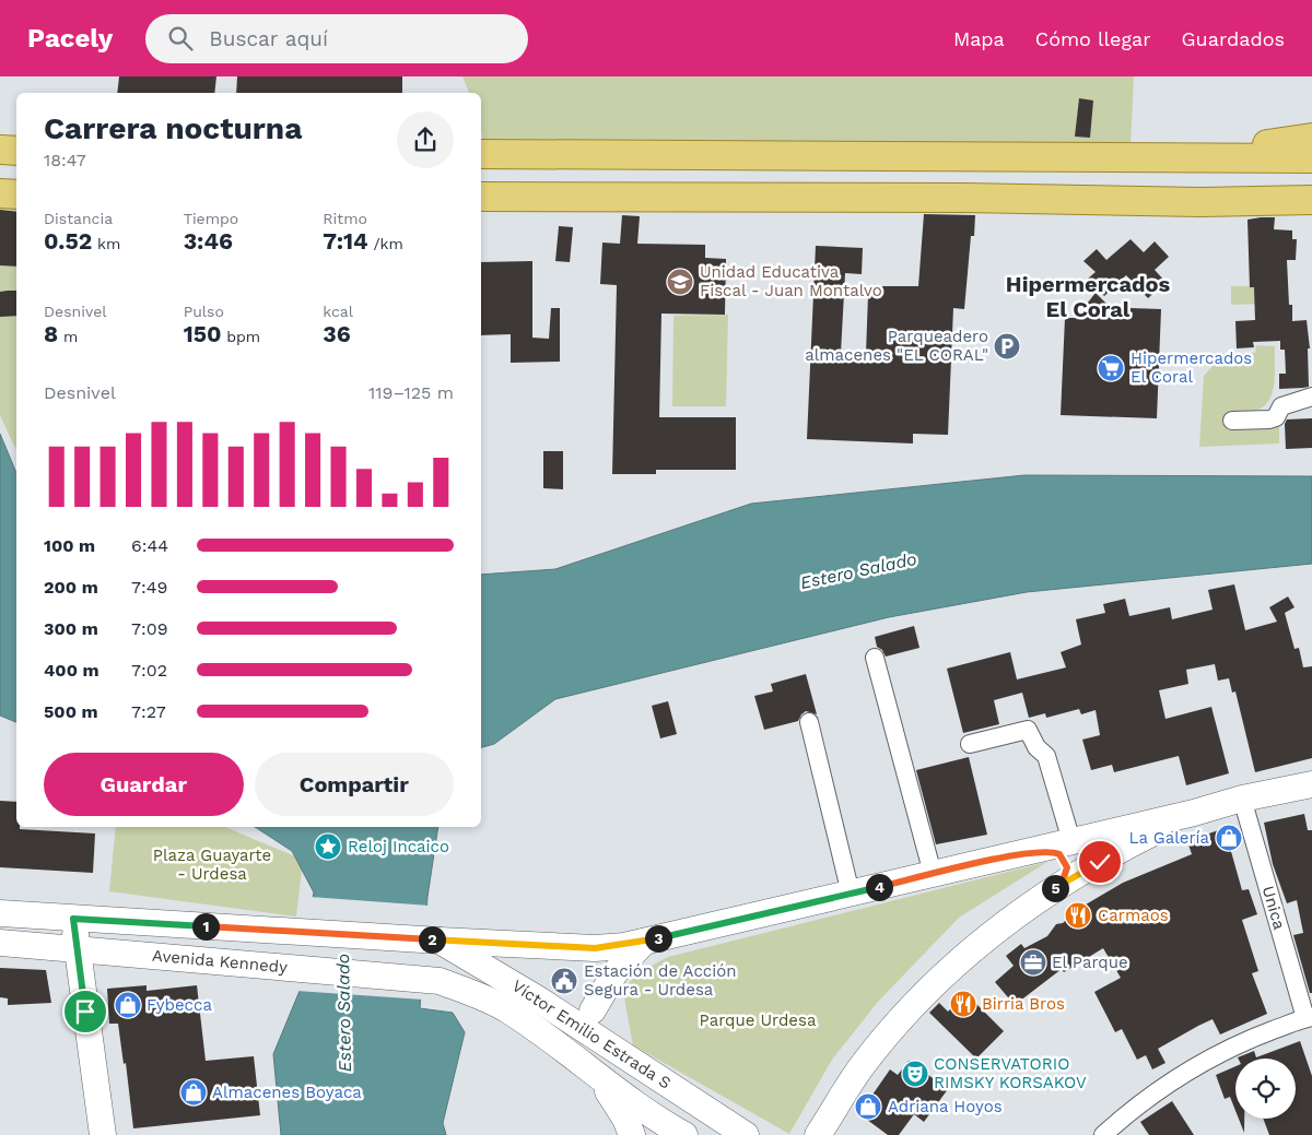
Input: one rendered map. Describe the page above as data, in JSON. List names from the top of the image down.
{
  "streets": {
    "street": ["Unica", "Avenida Kennedy", "Víctor Emilio Estrada S"]
  },
  "crossings": [
    ["Avenida Kennedy", "Víctor Emilio Estrada S"]
  ],
  "districts": ["Hipermercados El Coral"],
  "water": ["Estero Salado"],
  "parks": ["Plaza Guayarte - Urdesa", "Parque Urdesa"],
  "places": {
    "school or university": ["Unidad Educativa Fiscal - Juan Montalvo"],
    "parking": ["Parqueadero almacenes \"EL CORAL\""],
    "supermarket": ["Hipermercados El Coral"],
    "shop": [
      "La Galería",
      "Fybecca",
      "Almacenes Boyaca",
      "Adriana Hoyos"
    ],
    "place": ["Reloj Incaico"],
    "restaurant": ["Carmaos", "Birria Bros"],
    "office": ["El Parque"],
    "public building": ["Estación de Acción Segura - Urdesa"],
    "theatre": ["CONSERVATORIO RIMSKY KORSAKOV"]
  },
  "page": {
    "header": "Pacely",
    "search": "Buscar aquí",
    "nav": ["Mapa", "Cómo llegar", "Guardados"],
    "heading": ["Carrera nocturna", "18:47"],
    "stats": [
      ["Distancia", "0.52 km"],
      ["Tiempo", "3:46"],
      ["Ritmo", "7:14 /km"],
      ["Desnivel", "8 m"],
      ["Pulso", "150 bpm"],
      ["kcal", "36"]
    ],
    "chart": ["Desnivel", "119–125 m"],
    "list": [
      {
        "name": "100 m",
        "note": "6:44"
      },
      {
        "name": "200 m",
        "note": "7:49"
      },
      {
        "name": "300 m",
        "note": "7:09"
      },
      {
        "name": "400 m",
        "note": "7:02"
      },
      {
        "name": "500 m",
        "note": "7:27"
      }
    ],
    "buttons": ["Guardar", "Compartir"],
    "pins": [
      "4",
      "5",
      "1",
      "3",
      "2"
    ]
  }
}
